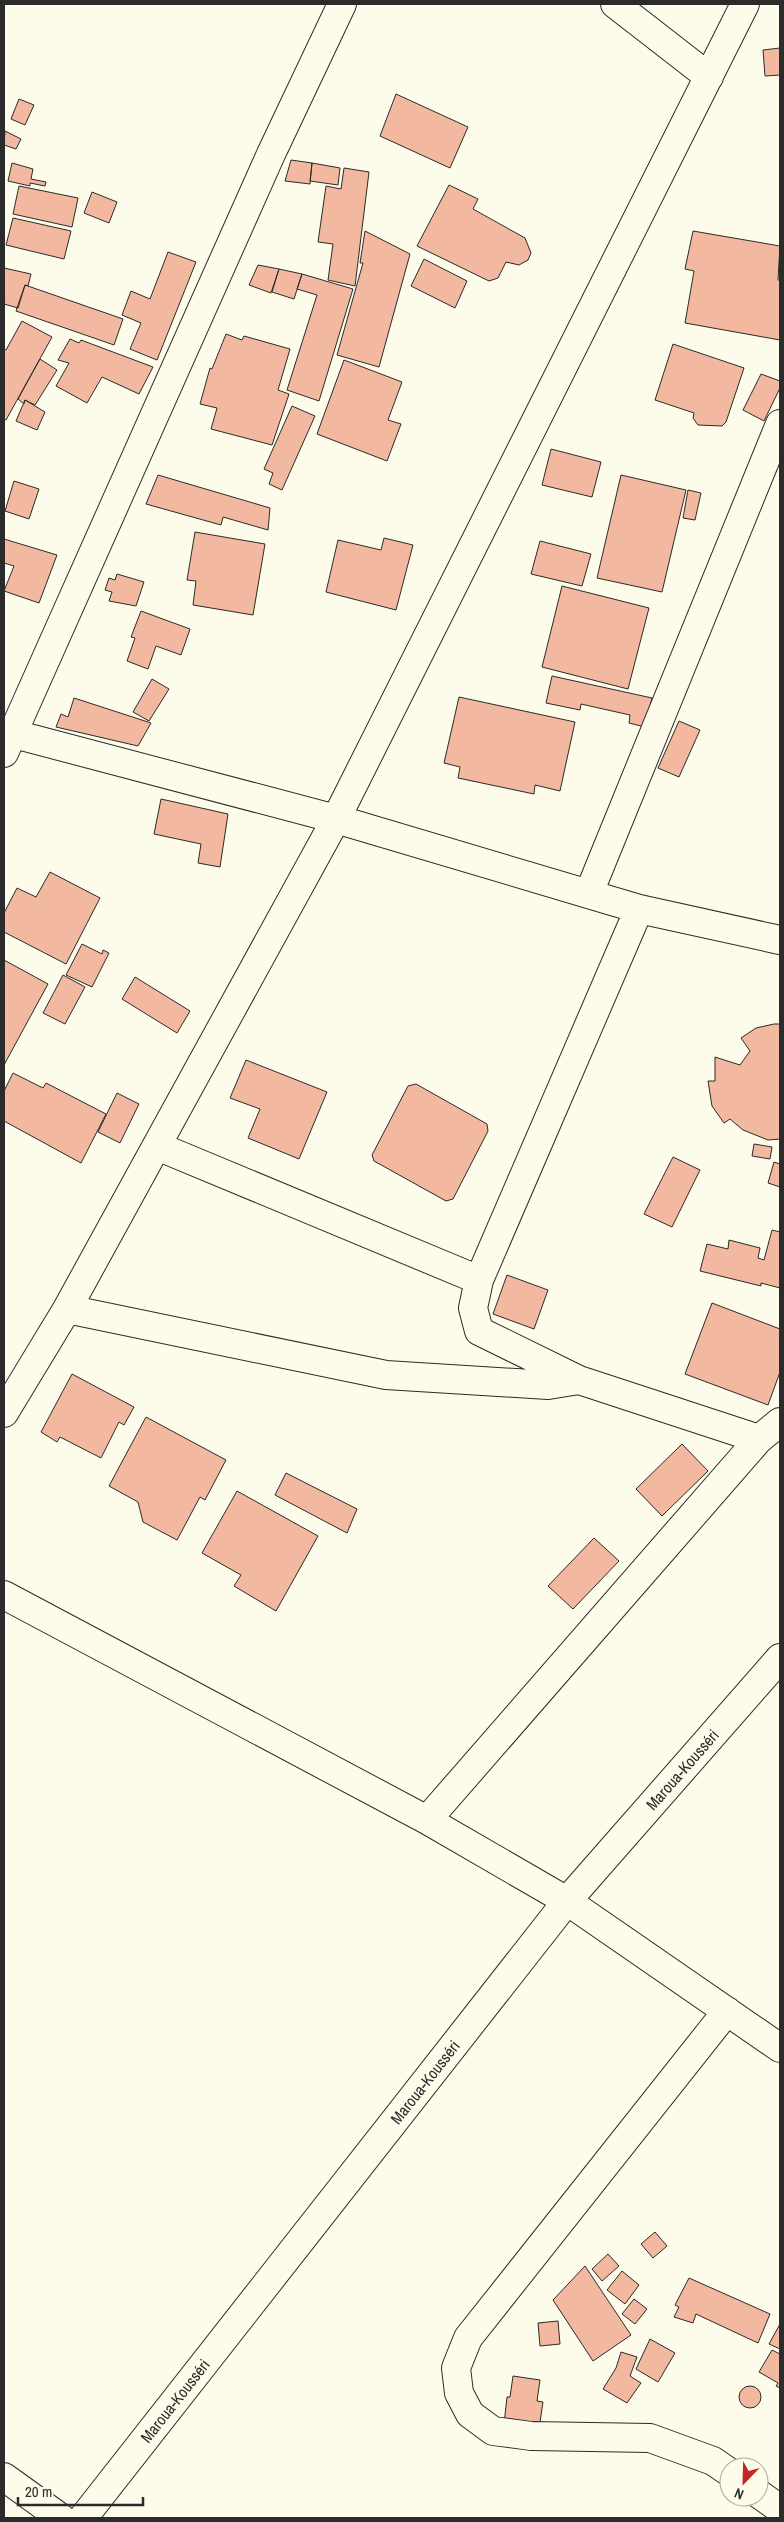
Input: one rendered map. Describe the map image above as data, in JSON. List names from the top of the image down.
{
  "streets": {
    "main road": ["Maroua-Kousséri"]
  },
  "scale_bar": "20 m",
  "north": "bottom left"
}
